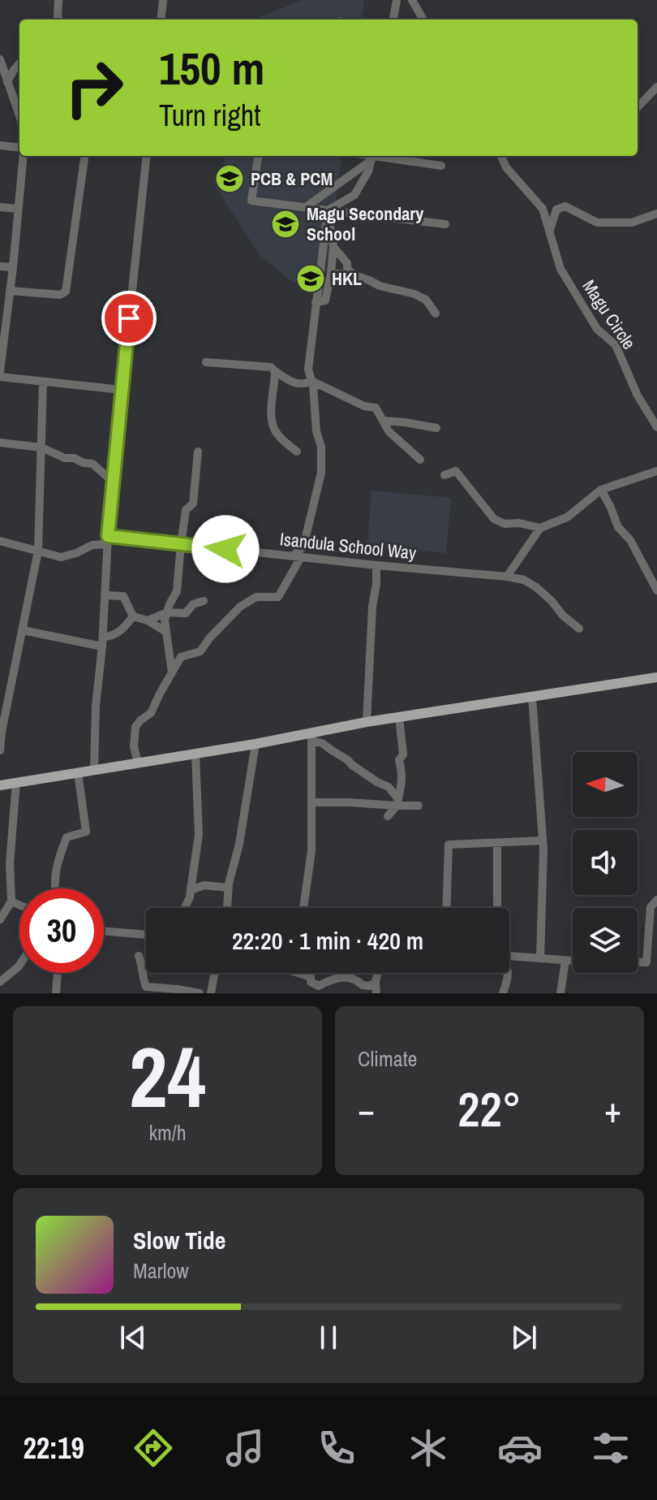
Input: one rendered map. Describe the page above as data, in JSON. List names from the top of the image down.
{
  "streets": {
    "street": ["Magu Circle", "Isandula School Way"]
  },
  "places": {
    "school or university": ["PCB & PCM", "Magu Secondary School", "HKL"]
  },
  "north": "left",
  "page": {
    "turn": ["150 m", "Turn right"],
    "limit": "30",
    "trip": "22:20 · 1 min · 420 m",
    "tile": [
      ["24", "km/h"],
      "Climate"
    ],
    "heat": ["−", "22°", "+"],
    "song": ["Slow Tide", "Marlow"],
    "tabs": "22:19"
  }
}
